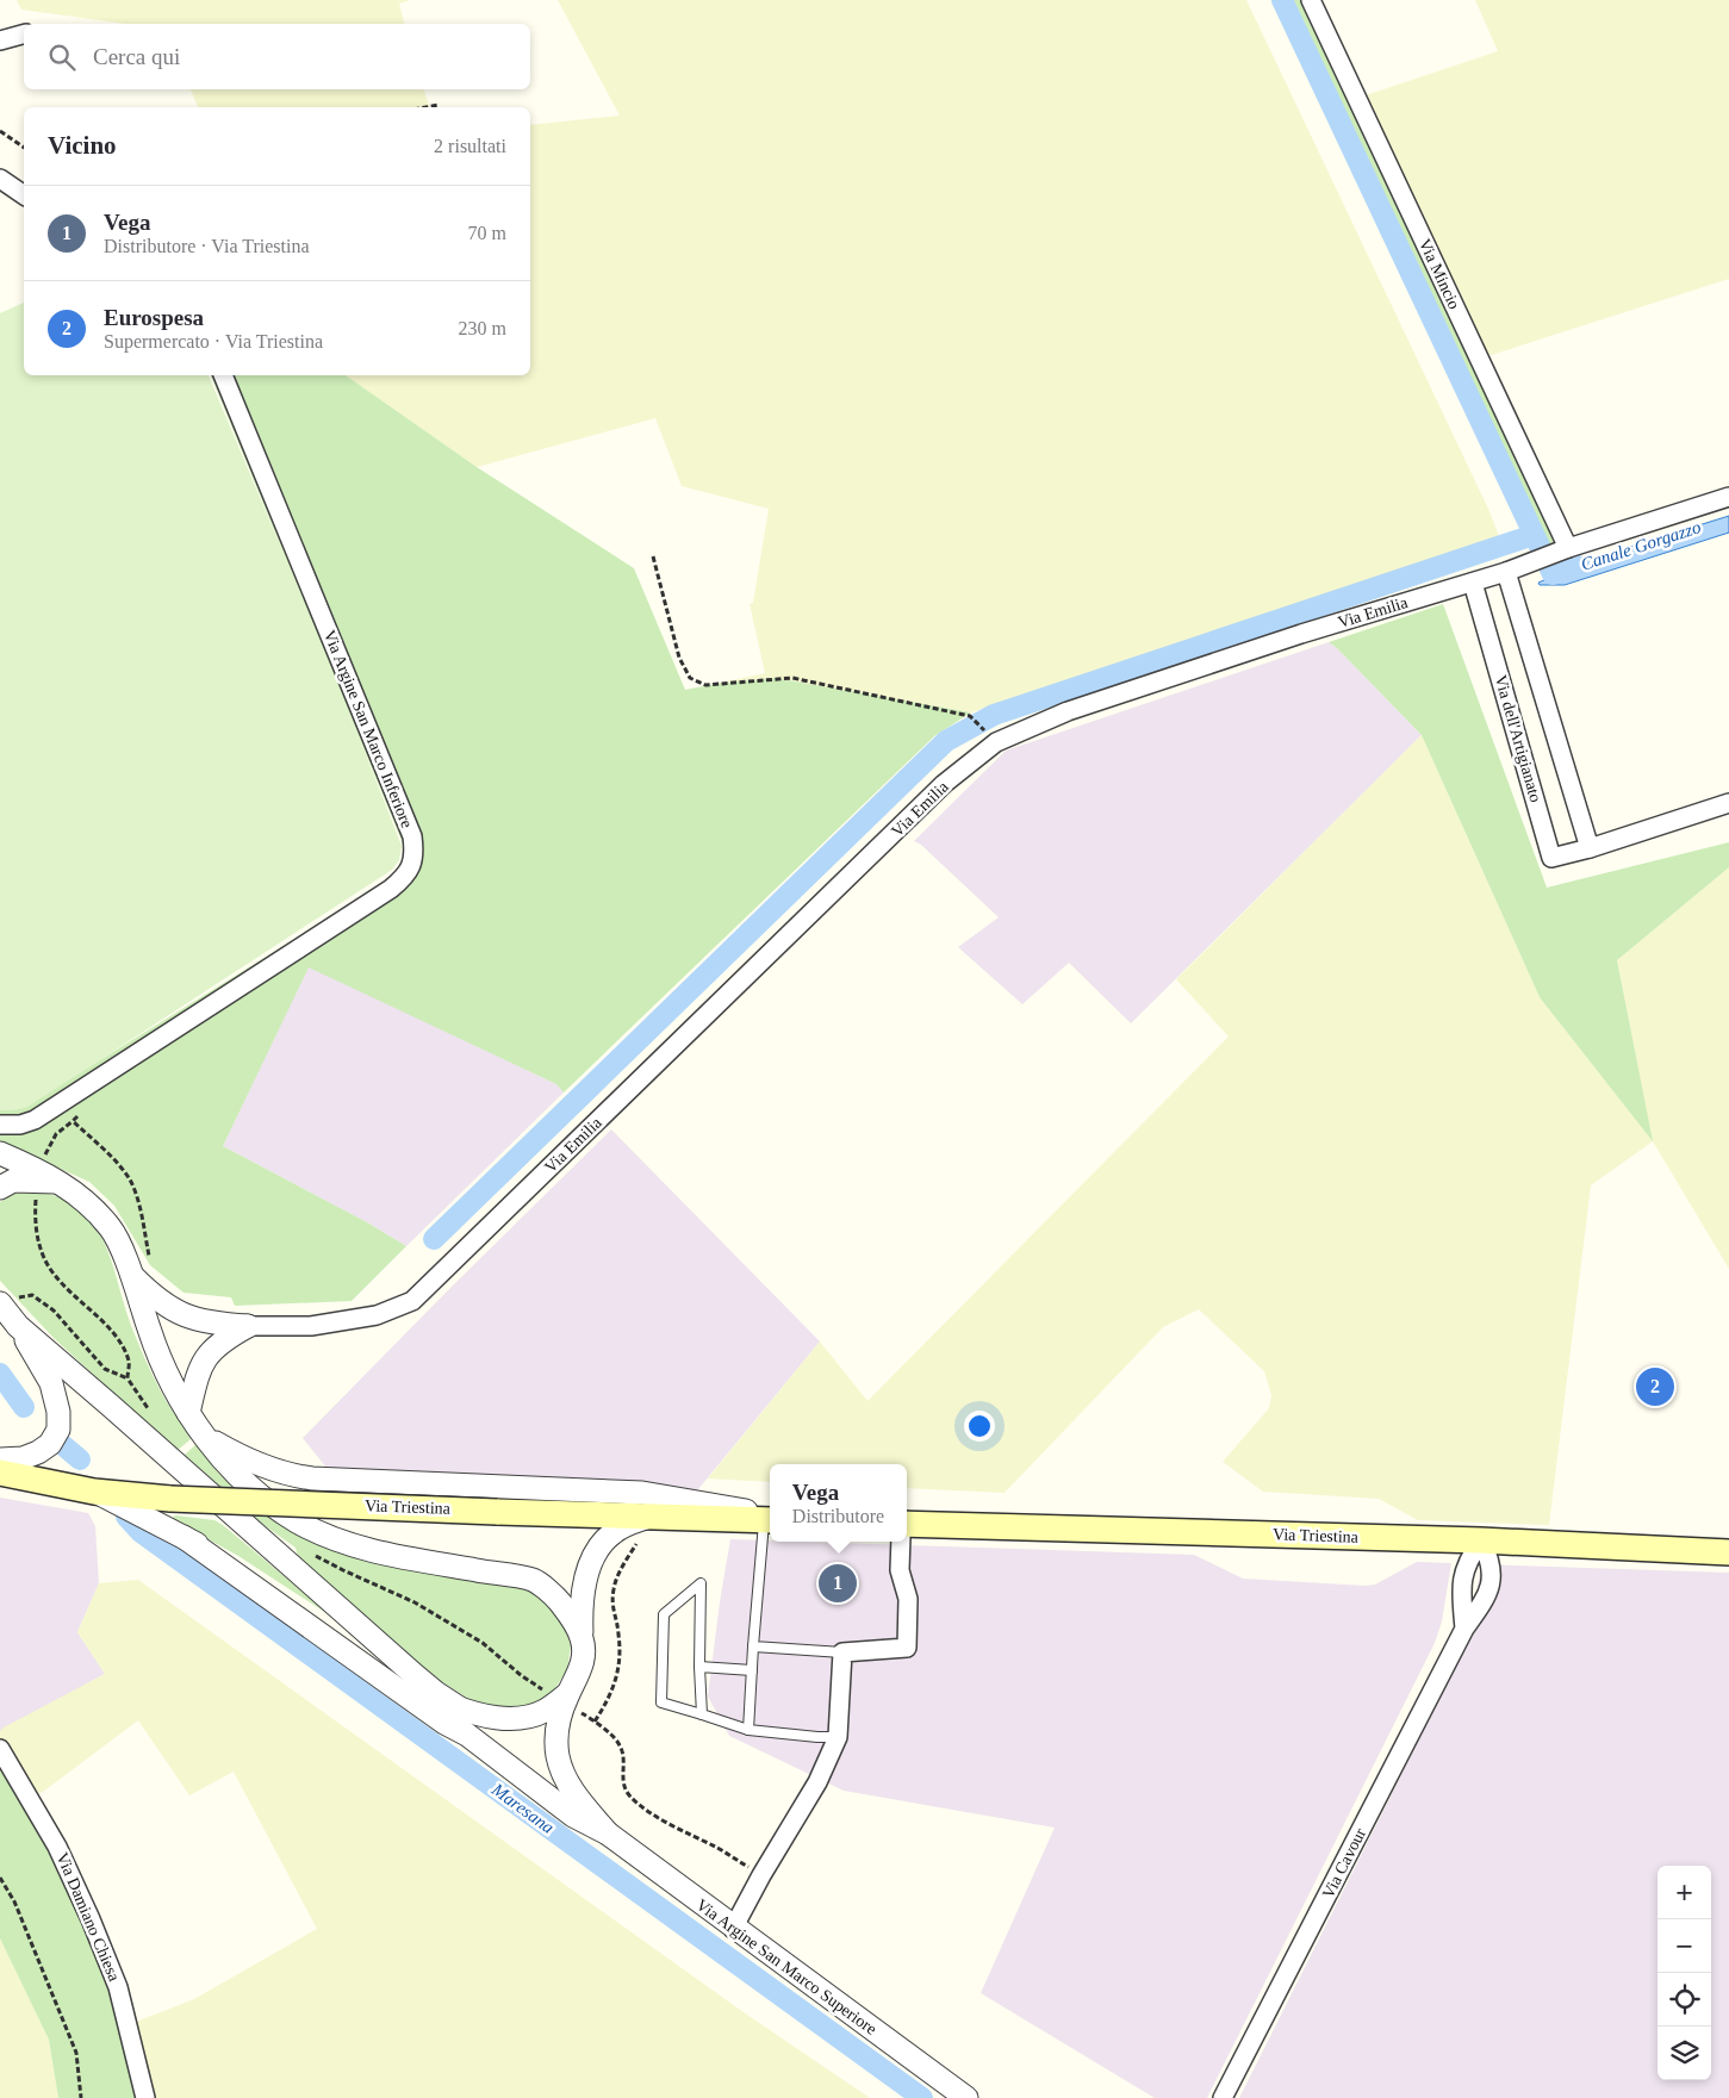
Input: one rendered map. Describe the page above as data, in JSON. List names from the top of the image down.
{
  "streets": {
    "main road": ["Via Triestina"],
    "street": [
      "Via Mincio",
      "Via Emilia",
      "Via Argine San Marco Inferiore",
      "Via dell'Artigianato",
      "Via Cavour",
      "Via Damiano Chiesa",
      "Via Argine San Marco Superiore"
    ]
  },
  "crossings": [
    ["Via Mincio", "Via Emilia"],
    ["Via Emilia", "Via dell'Artigianato"],
    ["Via Triestina", "Via Cavour"]
  ],
  "water": ["Canale Gorgazzo", "Maresana"],
  "page": {
    "search": "Cerca qui",
    "heading": ["Vicino", "2 risultati"],
    "list": [
      {
        "mark": "1",
        "name": "Vega",
        "note": "Distributore · Via Triestina",
        "value": "70 m"
      },
      {
        "mark": "2",
        "name": "Eurospesa",
        "note": "Supermercato · Via Triestina",
        "value": "230 m"
      }
    ],
    "pins": ["2", "1"],
    "popup": ["Vega", "Distributore"],
    "map_buttons": ["+", "−"]
  }
}
